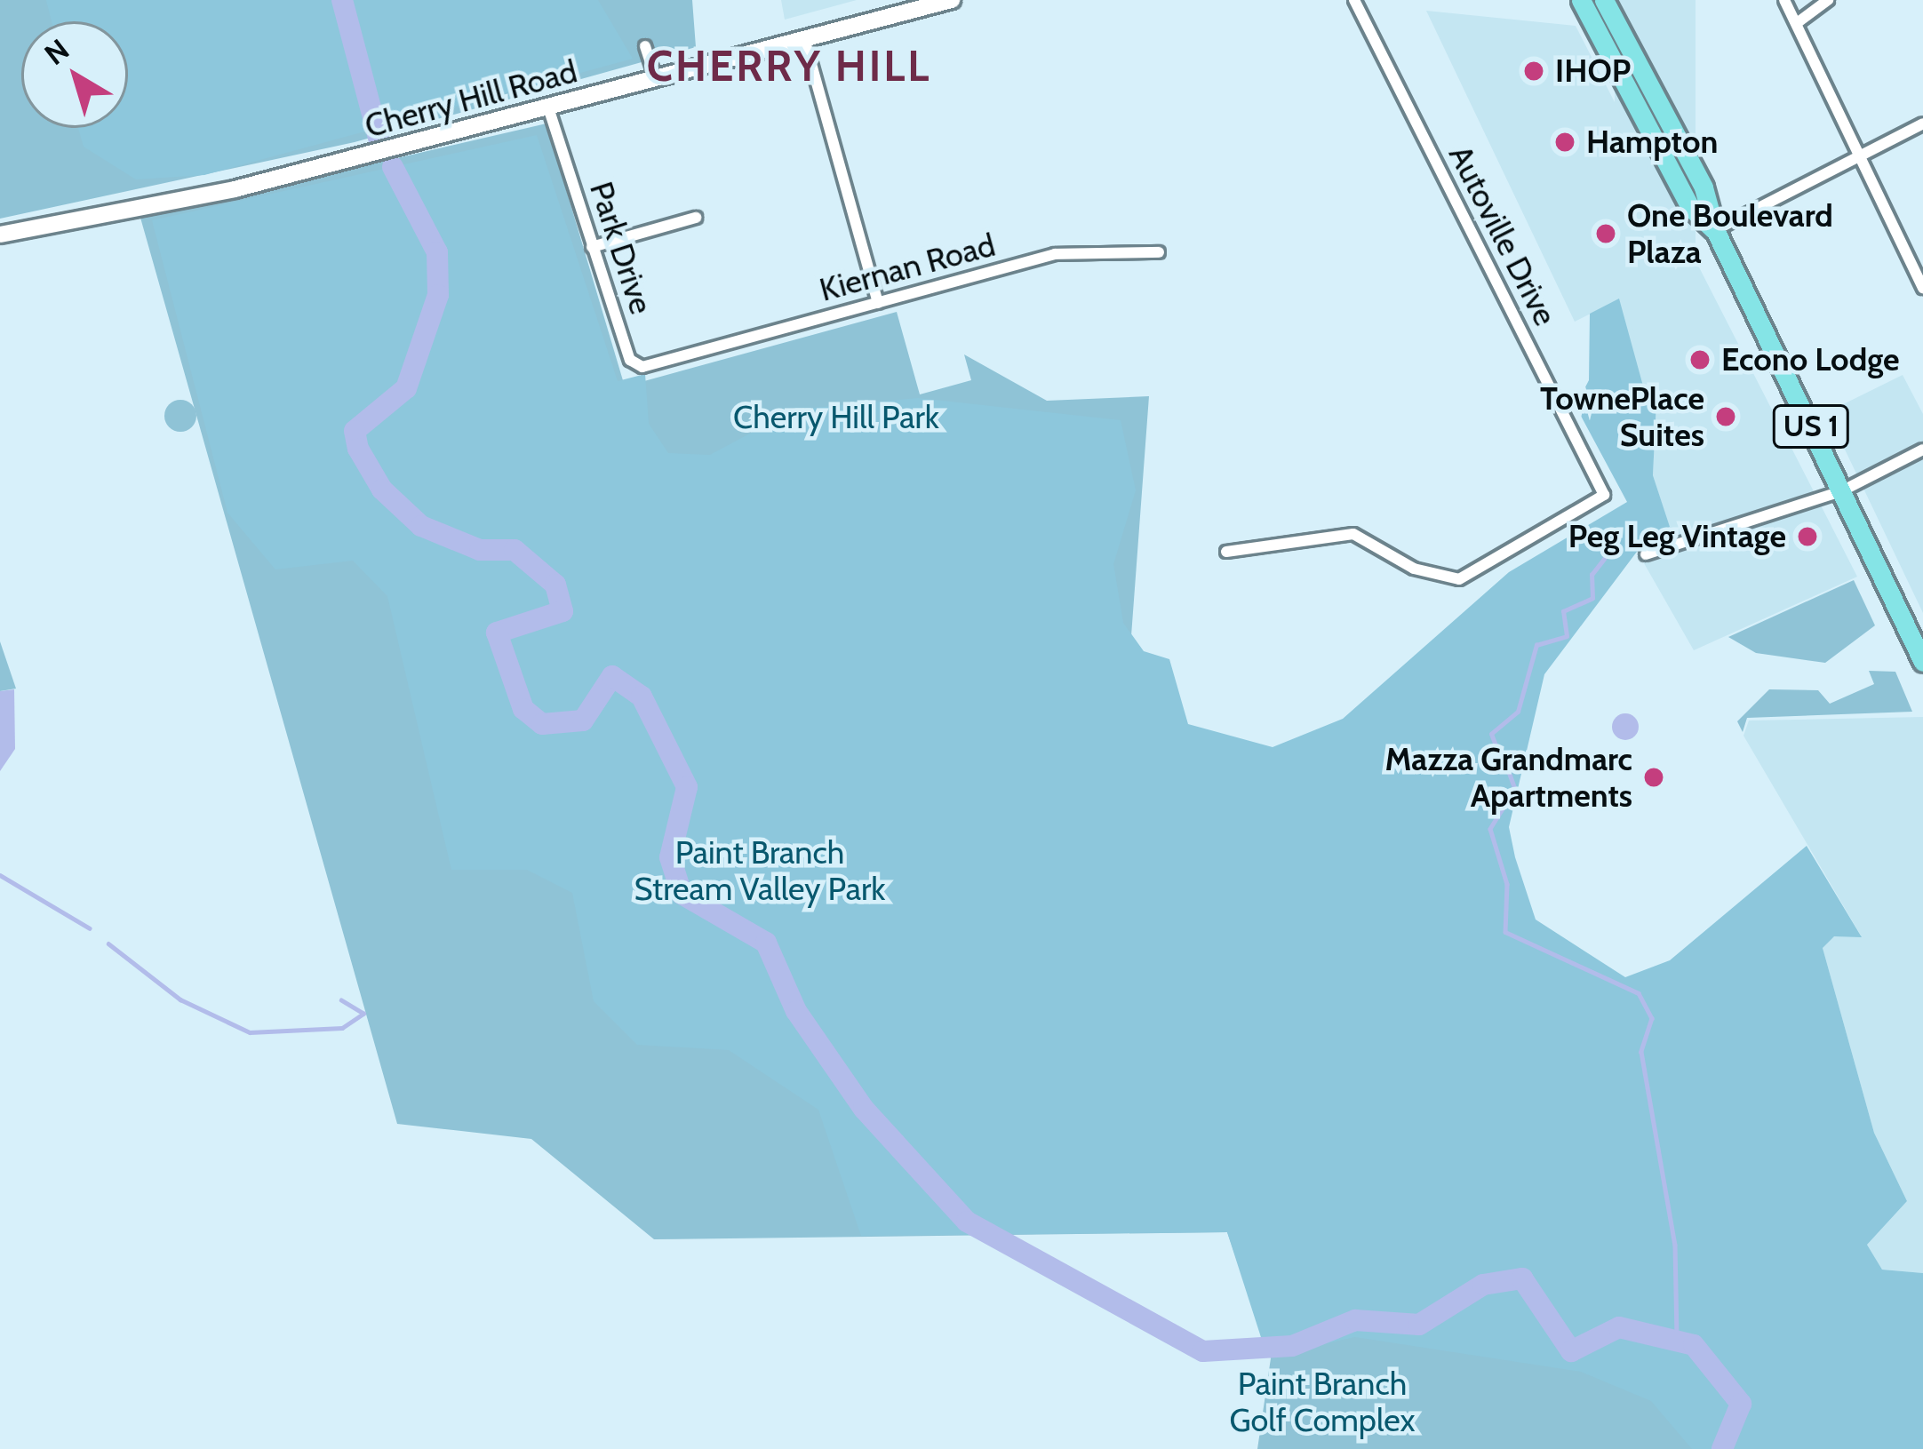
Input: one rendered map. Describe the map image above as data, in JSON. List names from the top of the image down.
{
  "streets": {
    "main road": ["Cherry Hill Road", "US 1"],
    "street": ["Autoville Drive", "Park Drive", "Kiernan Road"]
  },
  "crossings": [
    ["Cherry Hill Road", "Park Drive"],
    ["Park Drive", "Kiernan Road"]
  ],
  "districts": ["CHERRY HILL"],
  "parks": ["Cherry Hill Park", "Paint Branch Stream Valley Park", "Paint Branch Golf Complex"],
  "places": [
    "IHOP",
    "Hampton",
    "One Boulevard Plaza",
    "Econo Lodge",
    "TownePlace Suites",
    "Peg Leg Vintage",
    "Mazza Grandmarc Apartments"
  ],
  "north": "top left"
}
